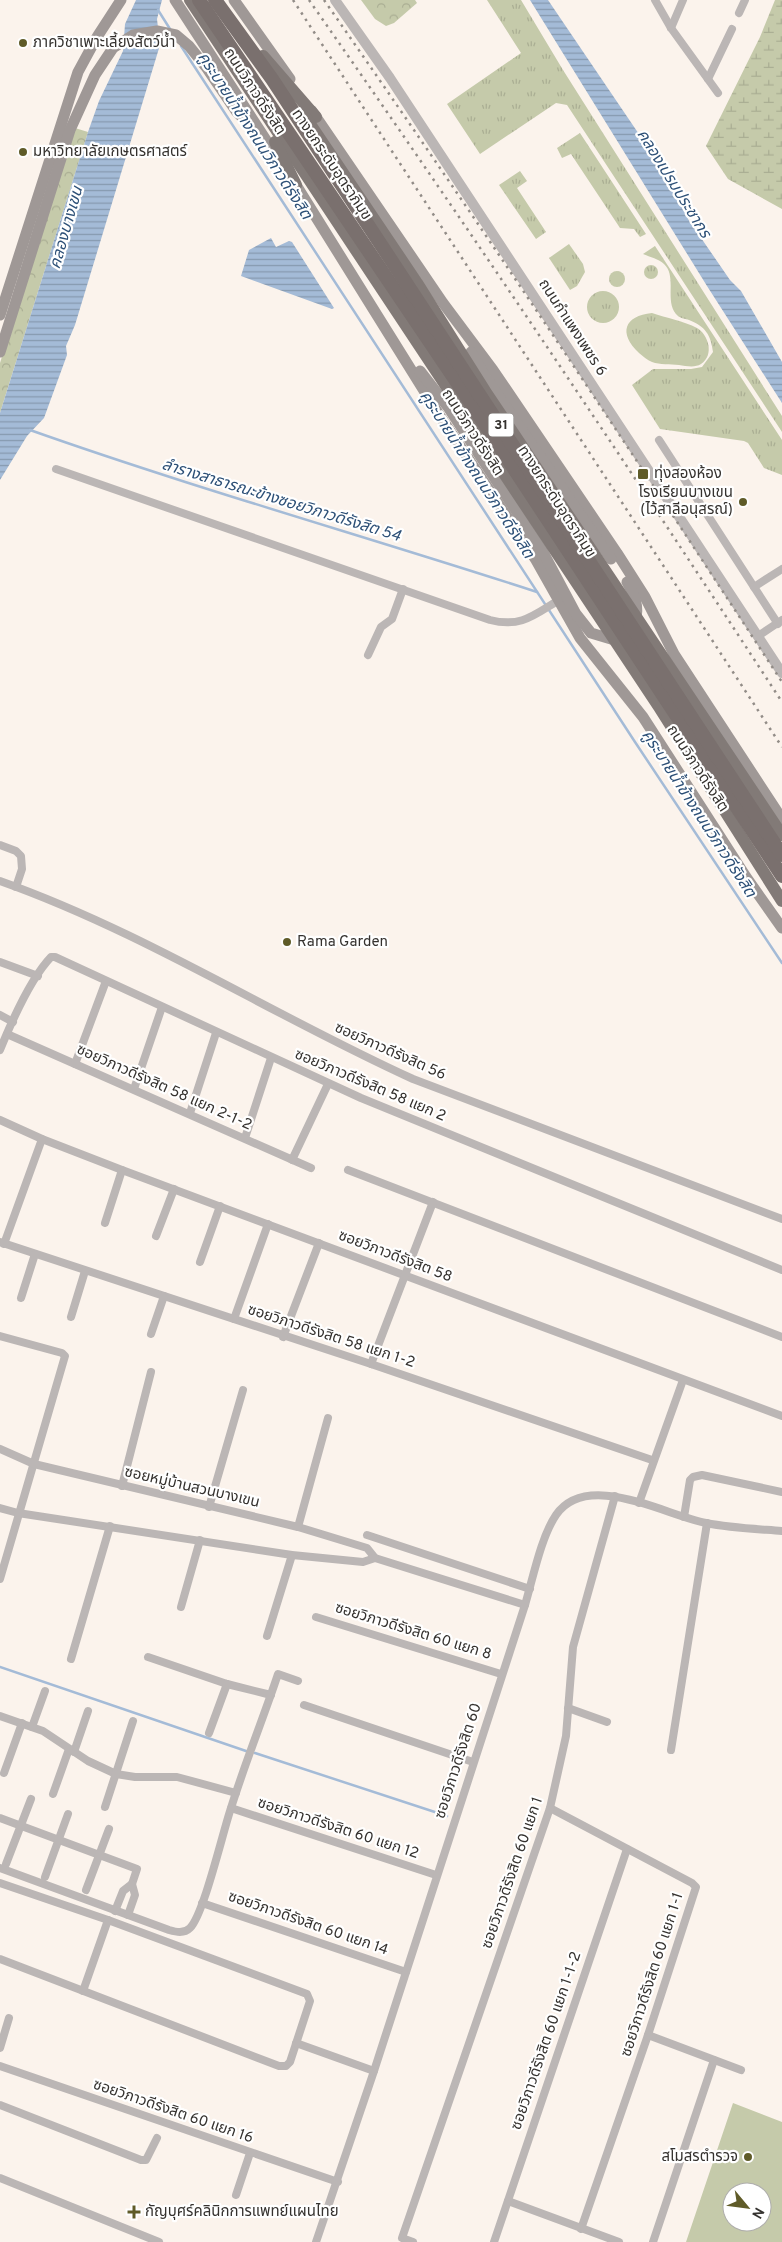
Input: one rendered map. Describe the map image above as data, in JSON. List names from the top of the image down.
{
  "streets": {
    "highway": ["ถนนวิภาวดีรังสิต", "ทางยกระดับอุตราภิมุข", "31"],
    "street": [
      "ถนนกำแพงเพชร 6",
      "ซอยวิภาวดีรังสิต 56",
      "ซอยวิภาวดีรังสิต 58 แยก 2",
      "ซอยวิภาวดีรังสิต 58 แยก 2-1-2",
      "ซอยวิภาวดีรังสิต 58",
      "ซอยวิภาวดีรังสิต 58 แยก 1-2",
      "ซอยหมู่บ้านสวนบางเขน",
      "ซอยวิภาวดีรังสิต 60 แยก 8",
      "ซอยวิภาวดีรังสิต 60",
      "ซอยวิภาวดีรังสิต 60 แยก 12",
      "ซอยวิภาวดีรังสิต 60 แยก 1",
      "ซอยวิภาวดีรังสิต 60 แยก 14",
      "ซอยวิภาวดีรังสิต 60 แยก 1-1",
      "ซอยวิภาวดีรังสิต 60 แยก 1-1-2",
      "ซอยวิภาวดีรังสิต 60 แยก 16"
    ]
  },
  "crossings": [
    ["ซอยวิภาวดีรังสิต 58 แยก 2", "ซอยวิภาวดีรังสิต 58 แยก 2-1-2"],
    ["ซอยหมู่บ้านสวนบางเขน", "ซอยวิภาวดีรังสิต 60"],
    ["ซอยวิภาวดีรังสิต 60 แยก 8", "ซอยวิภาวดีรังสิต 60"],
    ["ซอยวิภาวดีรังสิต 60", "ซอยวิภาวดีรังสิต 60 แยก 12"],
    ["ซอยวิภาวดีรังสิต 60", "ซอยวิภาวดีรังสิต 60 แยก 1"],
    ["ซอยวิภาวดีรังสิต 60", "ซอยวิภาวดีรังสิต 60 แยก 14"],
    ["ซอยวิภาวดีรังสิต 60", "ซอยวิภาวดีรังสิต 60 แยก 16"],
    ["ซอยวิภาวดีรังสิต 60 แยก 1", "ซอยวิภาวดีรังสิต 60 แยก 1-1"],
    ["ซอยวิภาวดีรังสิต 60 แยก 1-1", "ซอยวิภาวดีรังสิต 60 แยก 1-1-2"]
  ],
  "water": [
    "คูระบายน้ำข้างถนนวิภาวดีรังสิต",
    "คลองเปรมประชากร",
    "คลองบางเขน",
    "ลำรางสาธารณะข้างซอยวิภาวดีรังสิต 54"
  ],
  "places": {
    "other": [
      "ภาควิชาเพาะเลี้ยงสัตว์น้ำ",
      "มหาวิทยาลัยเกษตรศาสตร์",
      "โรงเรียนบางเขน (ไว้สาลีอนุสรณ์)",
      "Rama Garden",
      "สโมสรตำรวจ"
    ],
    "transit": ["ทุ่งสองห้อง"],
    "health": ["กัญบุศร์คลินิกการแพทย์แผนไทย"]
  },
  "north": "bottom right"
}
